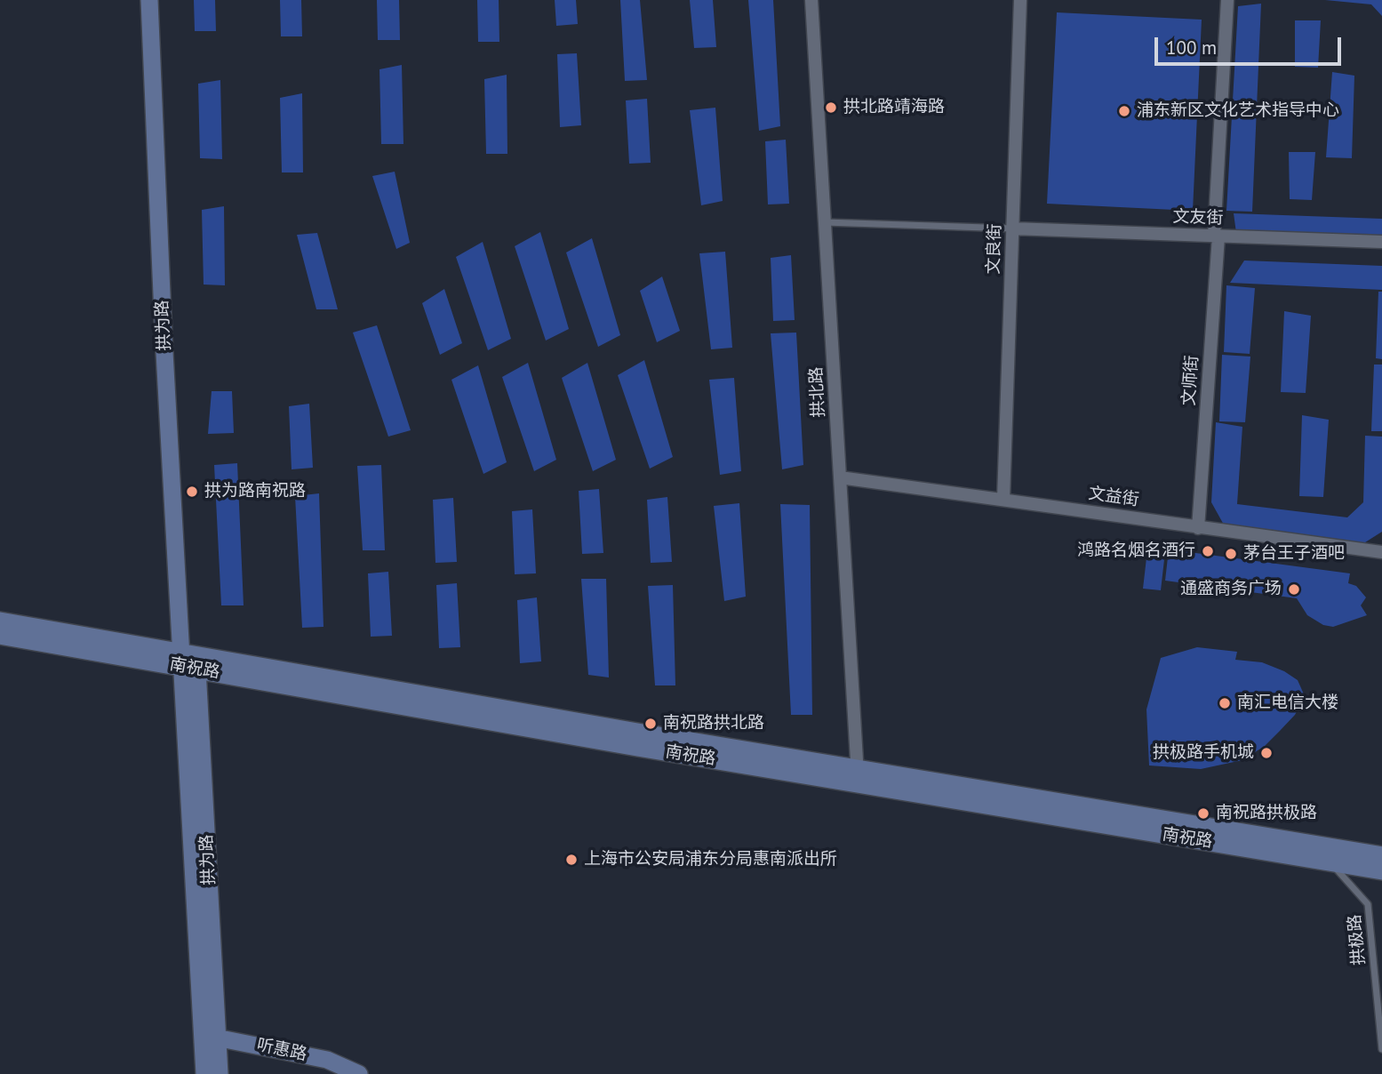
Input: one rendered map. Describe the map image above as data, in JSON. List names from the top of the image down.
{
  "streets": {
    "main road": ["拱为路", "南祝路", "听惠路"],
    "street": [
      "文友街",
      "文良街",
      "文师街",
      "拱北路",
      "文益街"
    ],
    "lane": ["拱极路"]
  },
  "crossings": [
    ["文友街", "文良街"],
    ["文友街", "文师街"],
    ["文良街", "文益街"],
    ["拱为路", "南祝路"],
    ["拱为路", "听惠路"],
    ["文师街", "文益街"],
    ["拱北路", "文益街"],
    ["拱北路", "南祝路"],
    ["南祝路", "拱极路"]
  ],
  "places": [
    "拱北路靖海路",
    "浦东新区文化艺术指导中心",
    "拱为路南祝路",
    "鸿路名烟名酒行",
    "茅台王子酒吧",
    "通盛商务广场",
    "南汇电信大楼",
    "南祝路拱北路",
    "拱极路手机城",
    "南祝路拱极路",
    "上海市公安局浦东分局惠南派出所"
  ],
  "scale_bar": "100 m"
}
